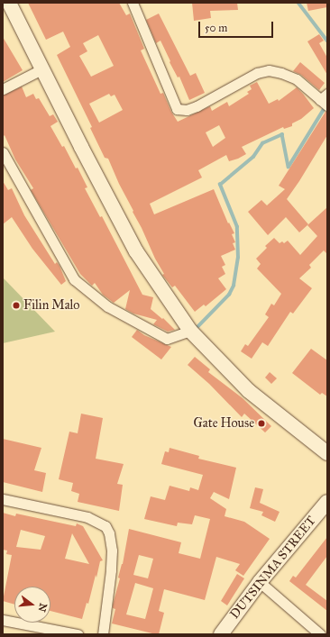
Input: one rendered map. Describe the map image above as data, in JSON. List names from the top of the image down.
{
  "streets": {
    "street": ["DUTSINMA STREET"]
  },
  "places": ["Filin Malo", "Gate House"],
  "scale_bar": "50 m",
  "north": "right"
}
